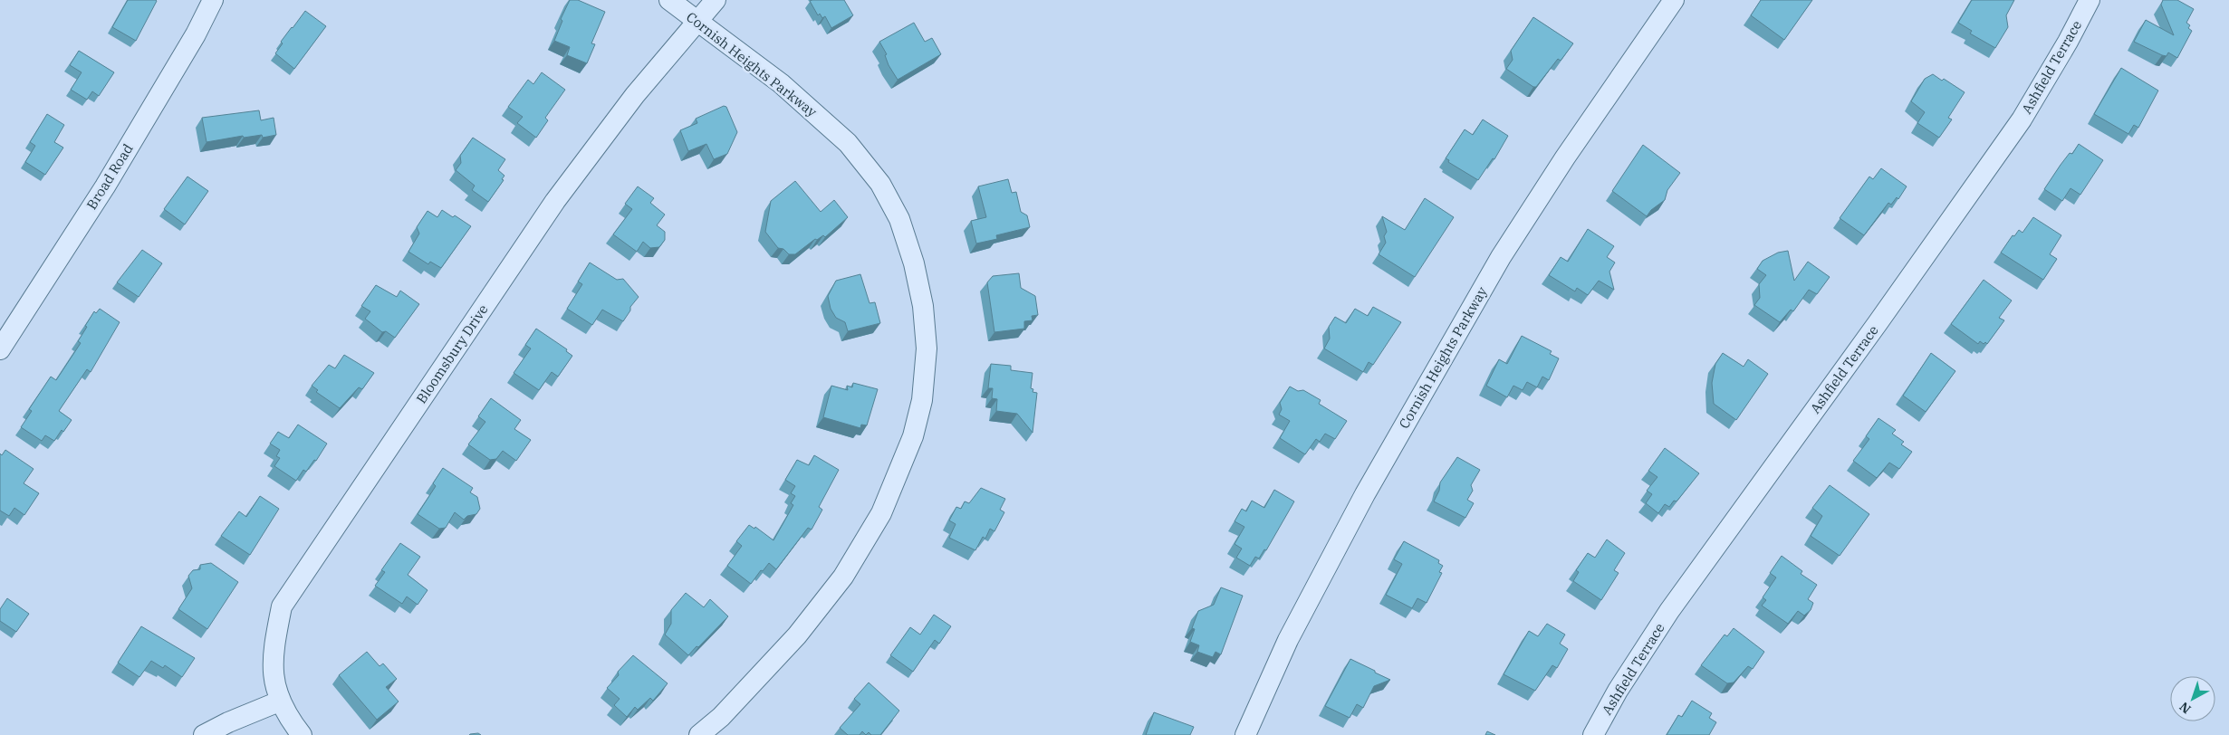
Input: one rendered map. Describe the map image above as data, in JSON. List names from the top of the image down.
{
  "streets": {
    "street": [
      "Cornish Heights Parkway",
      "Ashfield Terrace",
      "Broad Road",
      "Bloomsbury Drive"
    ]
  },
  "crossings": [
    ["Cornish Heights Parkway", "Bloomsbury Drive"]
  ],
  "north": "bottom left"
}
